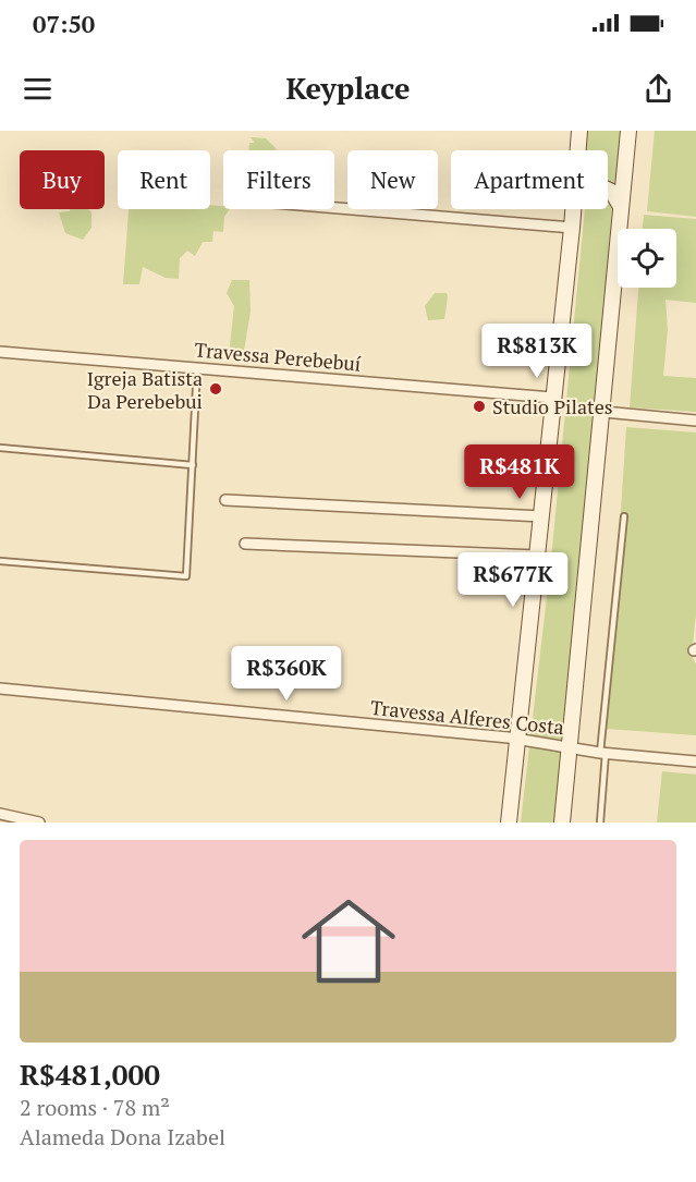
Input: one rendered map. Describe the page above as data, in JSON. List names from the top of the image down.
{
  "streets": {
    "street": ["Travessa Perebebuí", "Travessa Alferes Costa"]
  },
  "places": ["Igreja Batista Da Perebebui", "Studio Pilates"],
  "page": {
    "status": "07:50",
    "header": "Keyplace",
    "chip": [
      "Buy",
      "Rent",
      "Filters",
      "New",
      "Apartment"
    ],
    "price": [
      "R$813K",
      "R$481K",
      "R$677K",
      "R$360K"
    ],
    "list": [
      {
        "name": "R$481,000",
        "note": "2 rooms · 78 m² · Alameda Dona Izabel"
      }
    ]
  }
}
